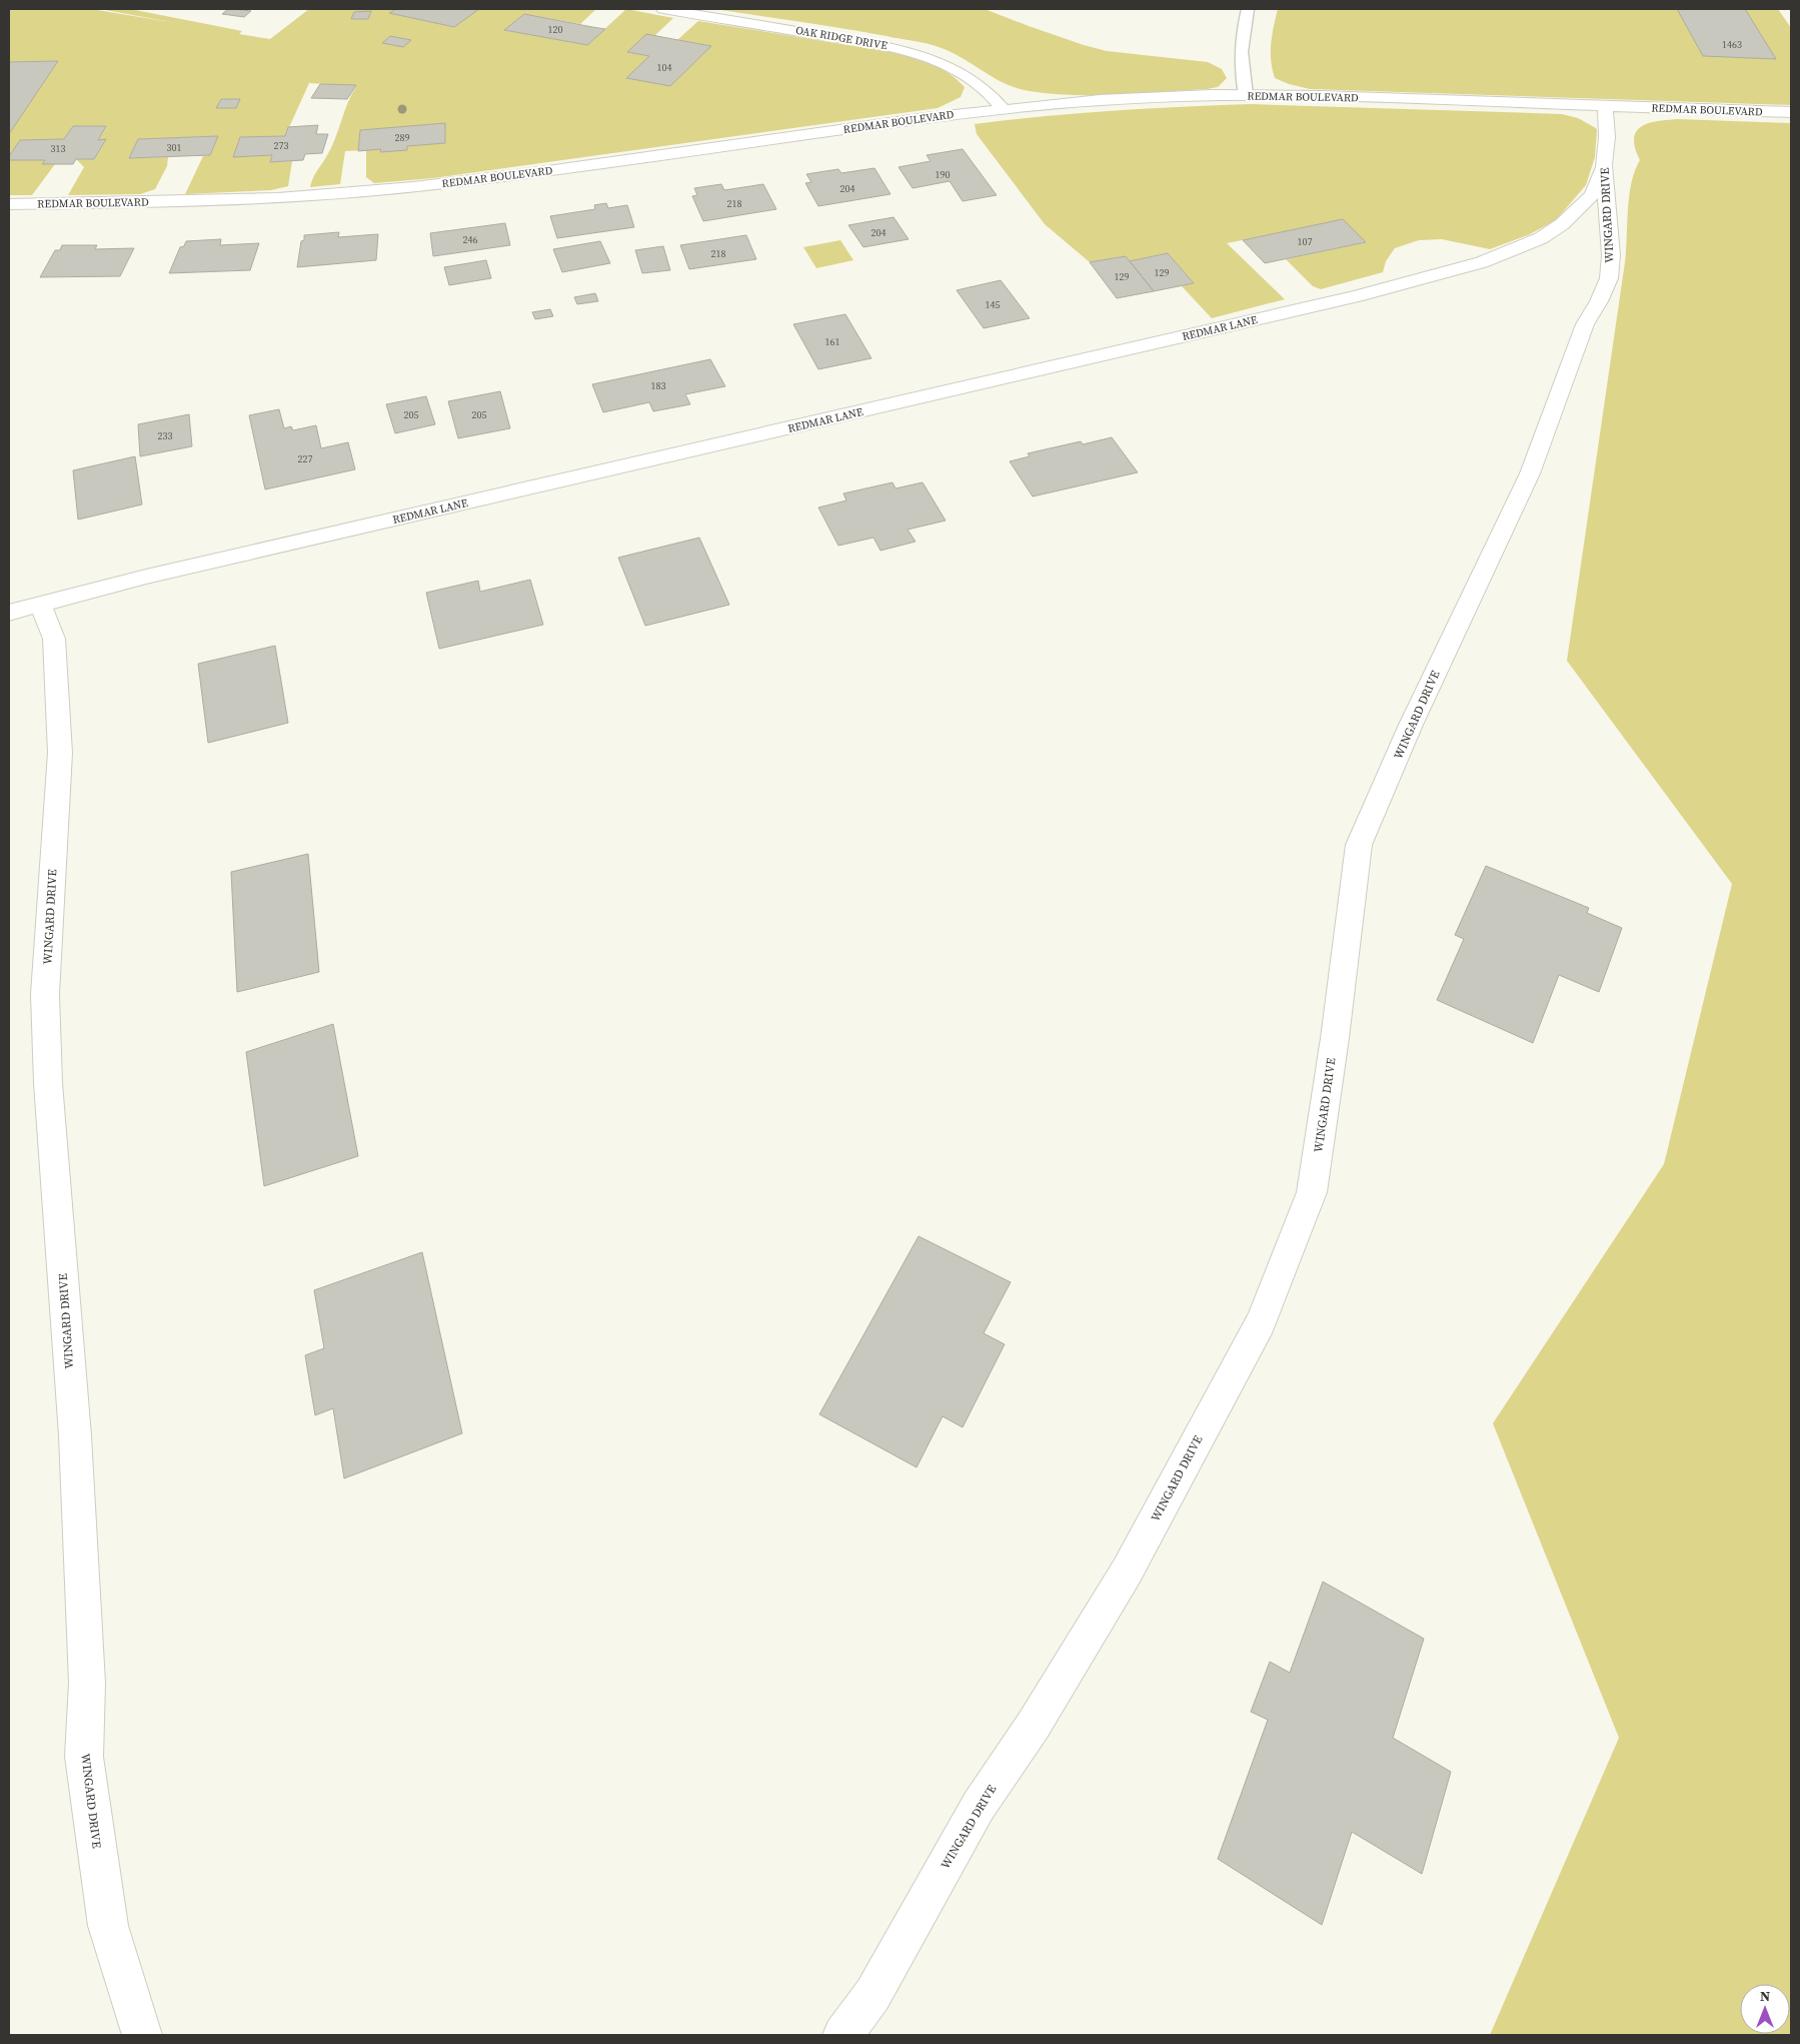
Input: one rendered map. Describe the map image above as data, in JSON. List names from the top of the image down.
{
  "streets": {
    "street": [
      "OAK RIDGE DRIVE",
      "REDMAR BOULEVARD",
      "WINGARD DRIVE",
      "REDMAR LANE"
    ]
  },
  "crossings": [
    ["OAK RIDGE DRIVE", "REDMAR BOULEVARD"],
    ["REDMAR BOULEVARD", "WINGARD DRIVE"],
    ["WINGARD DRIVE", "REDMAR LANE"]
  ],
  "house_numbers": [
    "120",
    "1463",
    "104",
    "289",
    "273",
    "301",
    "313",
    "190",
    "204",
    "218",
    "204",
    "246",
    "107",
    "218",
    "129",
    "129",
    "145",
    "161",
    "183",
    "205",
    "205",
    "233",
    "227"
  ],
  "north": "top"
}
